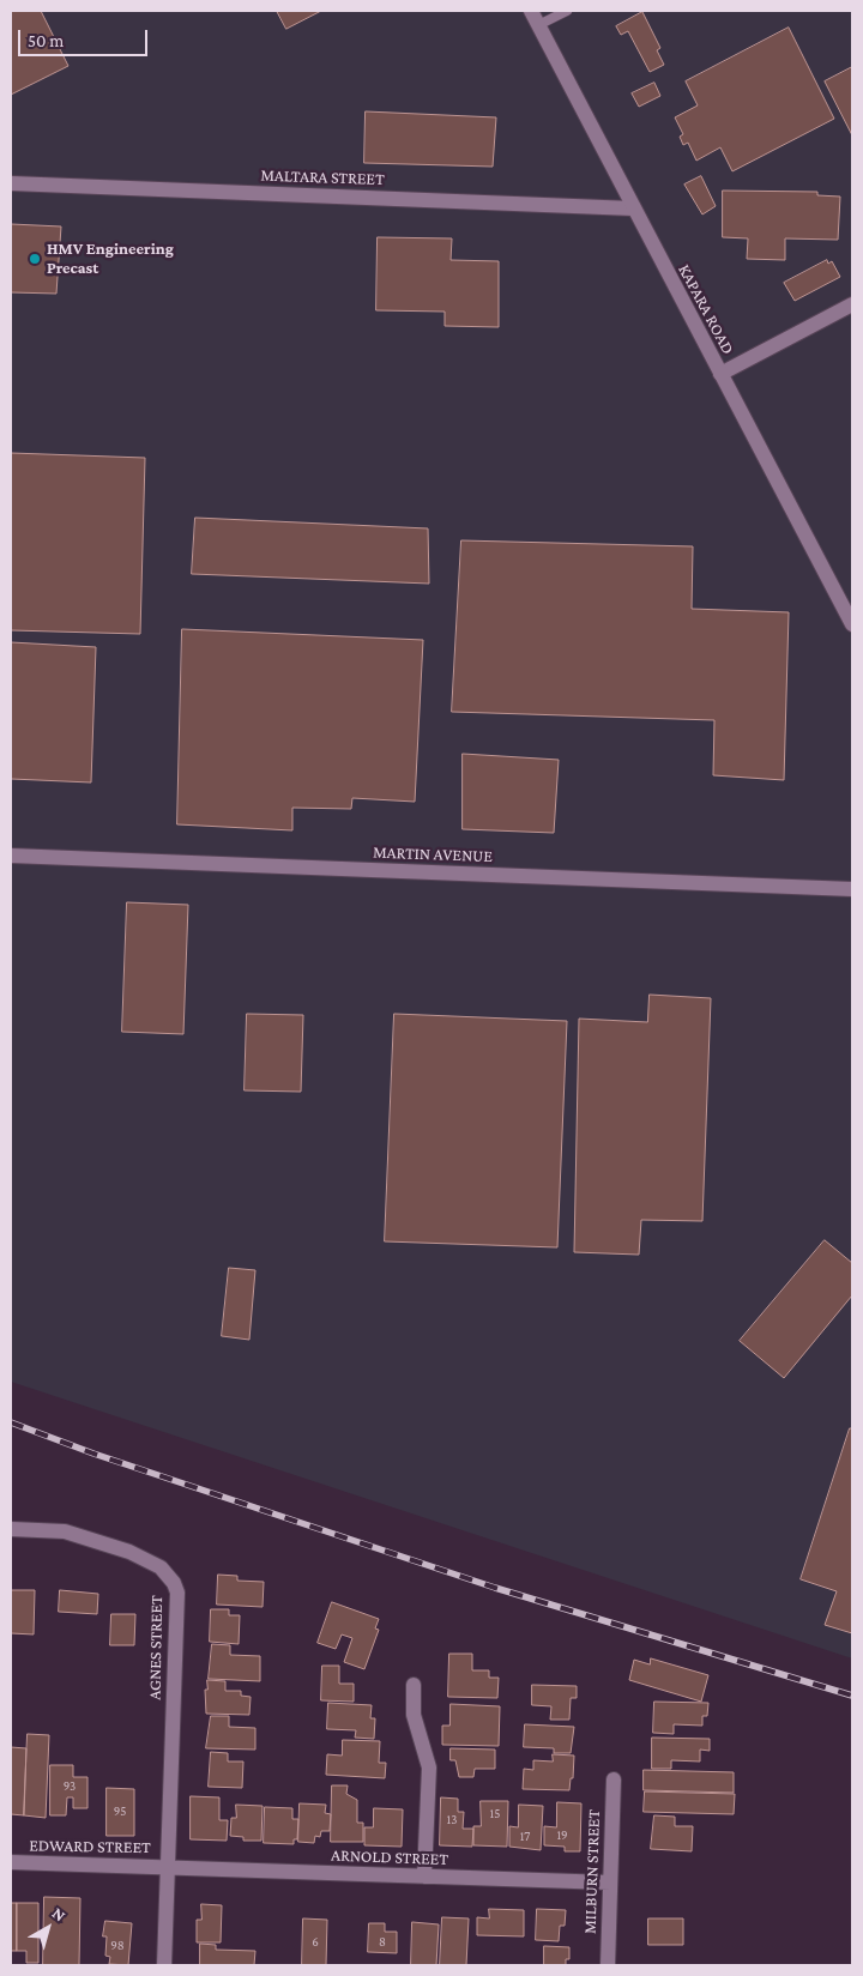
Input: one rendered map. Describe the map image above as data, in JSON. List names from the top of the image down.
{
  "streets": {
    "street": [
      "MALTARA STREET",
      "KAPARA ROAD",
      "MARTIN AVENUE",
      "AGNES STREET",
      "EDWARD STREET",
      "ARNOLD STREET",
      "MILBURN STREET"
    ]
  },
  "crossings": [
    ["MALTARA STREET", "KAPARA ROAD"],
    ["AGNES STREET", "EDWARD STREET"],
    ["AGNES STREET", "ARNOLD STREET"],
    ["EDWARD STREET", "ARNOLD STREET"],
    ["ARNOLD STREET", "MILBURN STREET"]
  ],
  "places": ["HMV Engineering Precast"],
  "house_numbers": [
    "93",
    "95",
    "15",
    "13",
    "19",
    "17",
    "6",
    "8",
    "98"
  ],
  "scale_bar": "50 m",
  "north": "top right"
}
